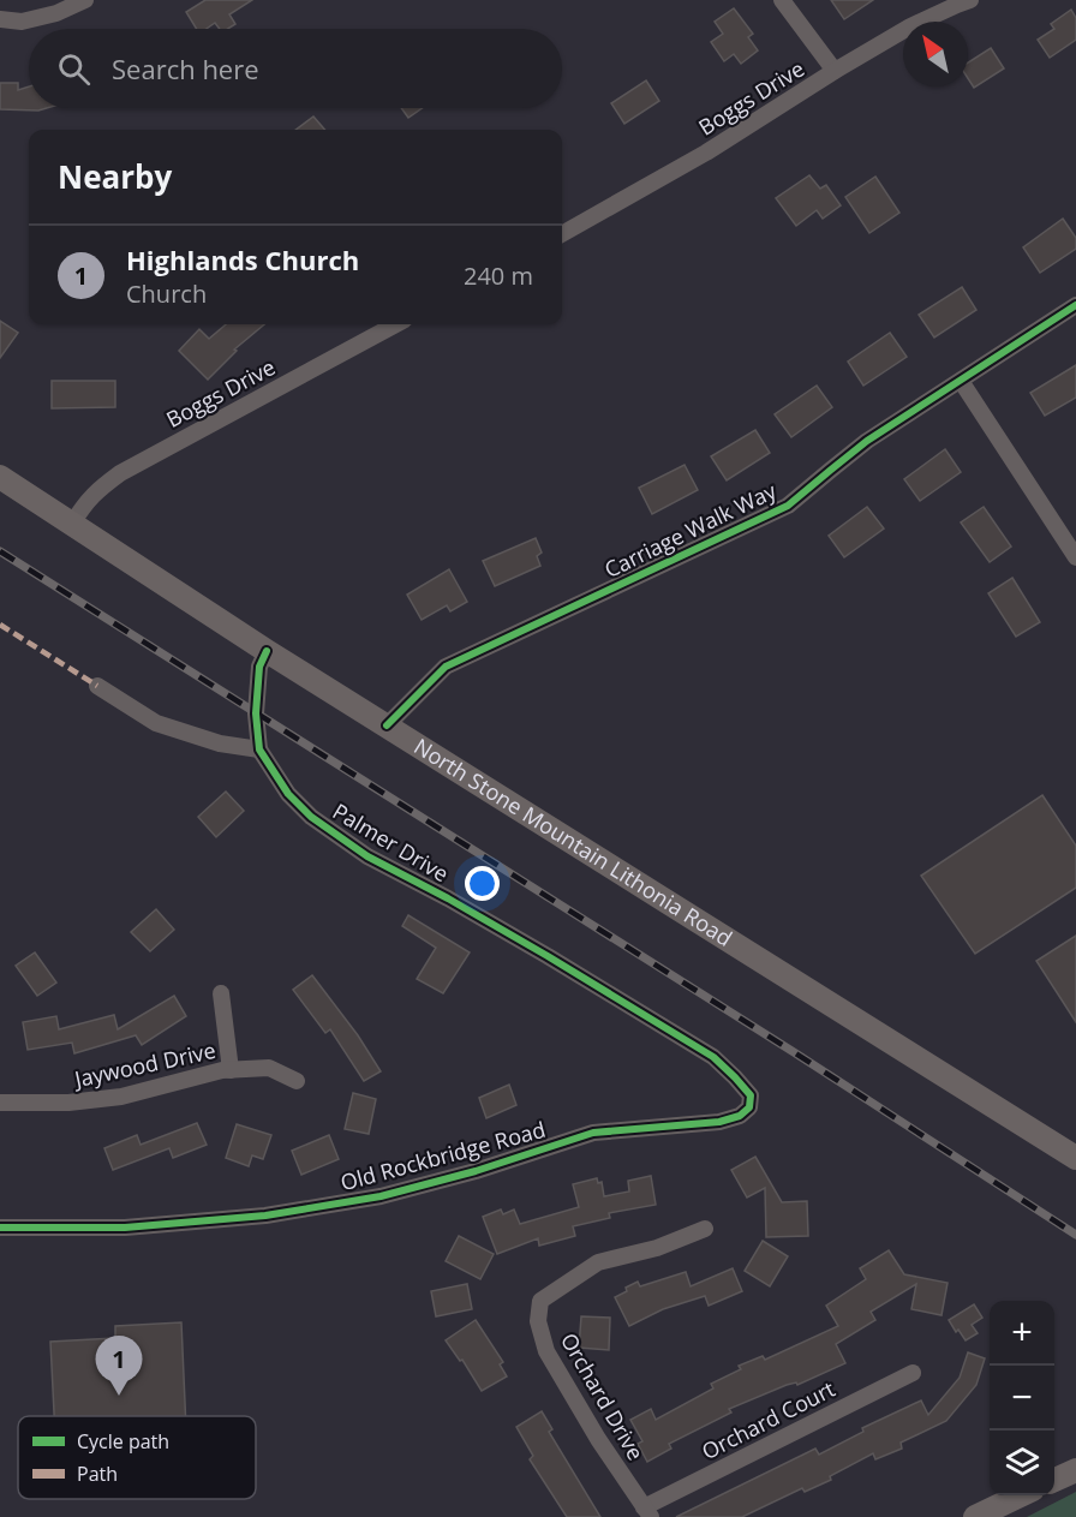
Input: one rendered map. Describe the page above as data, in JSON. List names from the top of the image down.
{
  "streets": {
    "main road": ["North Stone Mountain Lithonia Road"],
    "street": [
      "Boggs Drive",
      "Carriage Walk Way",
      "Palmer Drive",
      "Jaywood Drive",
      "Old Rockbridge Road",
      "Orchard Drive",
      "Orchard Court"
    ]
  },
  "crossings": [
    ["Boggs Drive", "North Stone Mountain Lithonia Road"],
    ["Carriage Walk Way", "North Stone Mountain Lithonia Road"],
    ["Palmer Drive", "North Stone Mountain Lithonia Road"],
    ["Palmer Drive", "Old Rockbridge Road"],
    ["Orchard Drive", "Orchard Court"]
  ],
  "legend": ["Cycle path", "Path"],
  "north": "top left",
  "page": {
    "search": "Search here",
    "heading": "Nearby",
    "list": [
      {
        "mark": "1",
        "name": "Highlands Church",
        "note": "Church",
        "value": "240 m"
      }
    ],
    "map_buttons": ["+", "−"],
    "pins": "1"
  }
}
